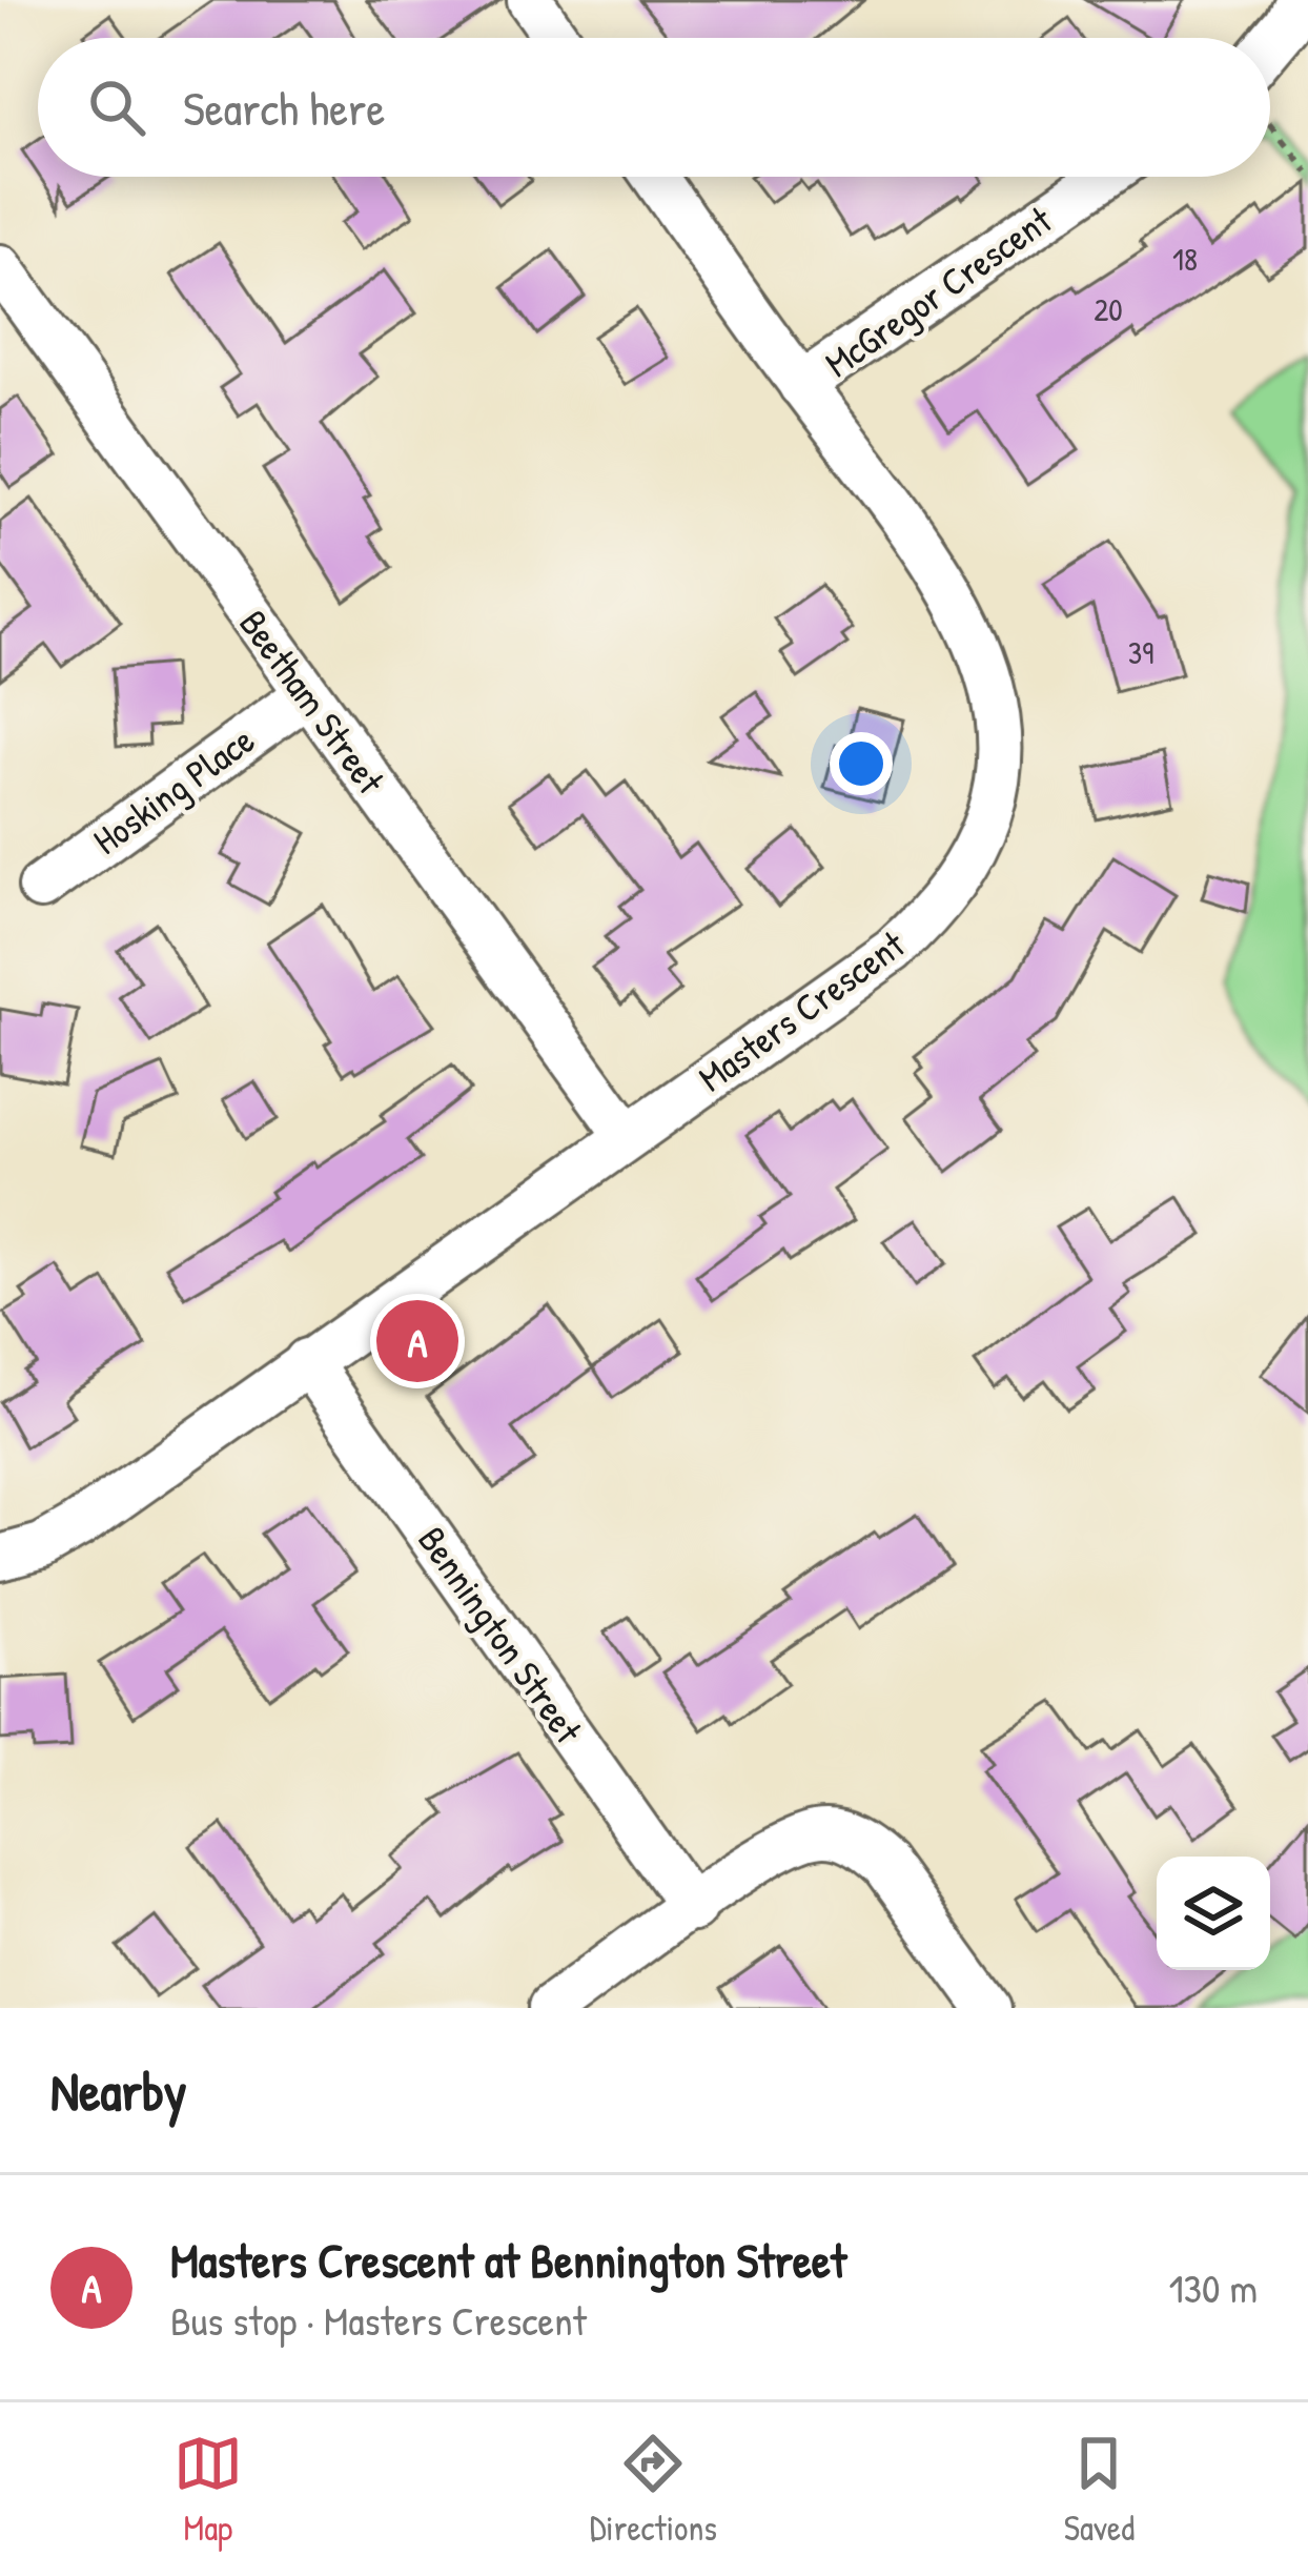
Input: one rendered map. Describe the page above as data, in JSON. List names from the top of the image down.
{
  "streets": {
    "street": [
      "McGregor Crescent",
      "Beetham Street",
      "Hosking Place",
      "Masters Crescent",
      "Bennington Street"
    ]
  },
  "crossings": [
    ["McGregor Crescent", "Masters Crescent"],
    ["Beetham Street", "Hosking Place"],
    ["Beetham Street", "Masters Crescent"],
    ["Masters Crescent", "Bennington Street"]
  ],
  "house_numbers": ["18", "20", "39"],
  "page": {
    "search": "Search here",
    "pins": "A",
    "heading": "Nearby",
    "list": [
      {
        "mark": "A",
        "name": "Masters Crescent at Bennington Street",
        "note": "Bus stop · Masters Crescent",
        "value": "130 m"
      }
    ],
    "nav": ["Map", "Directions", "Saved"]
  }
}
